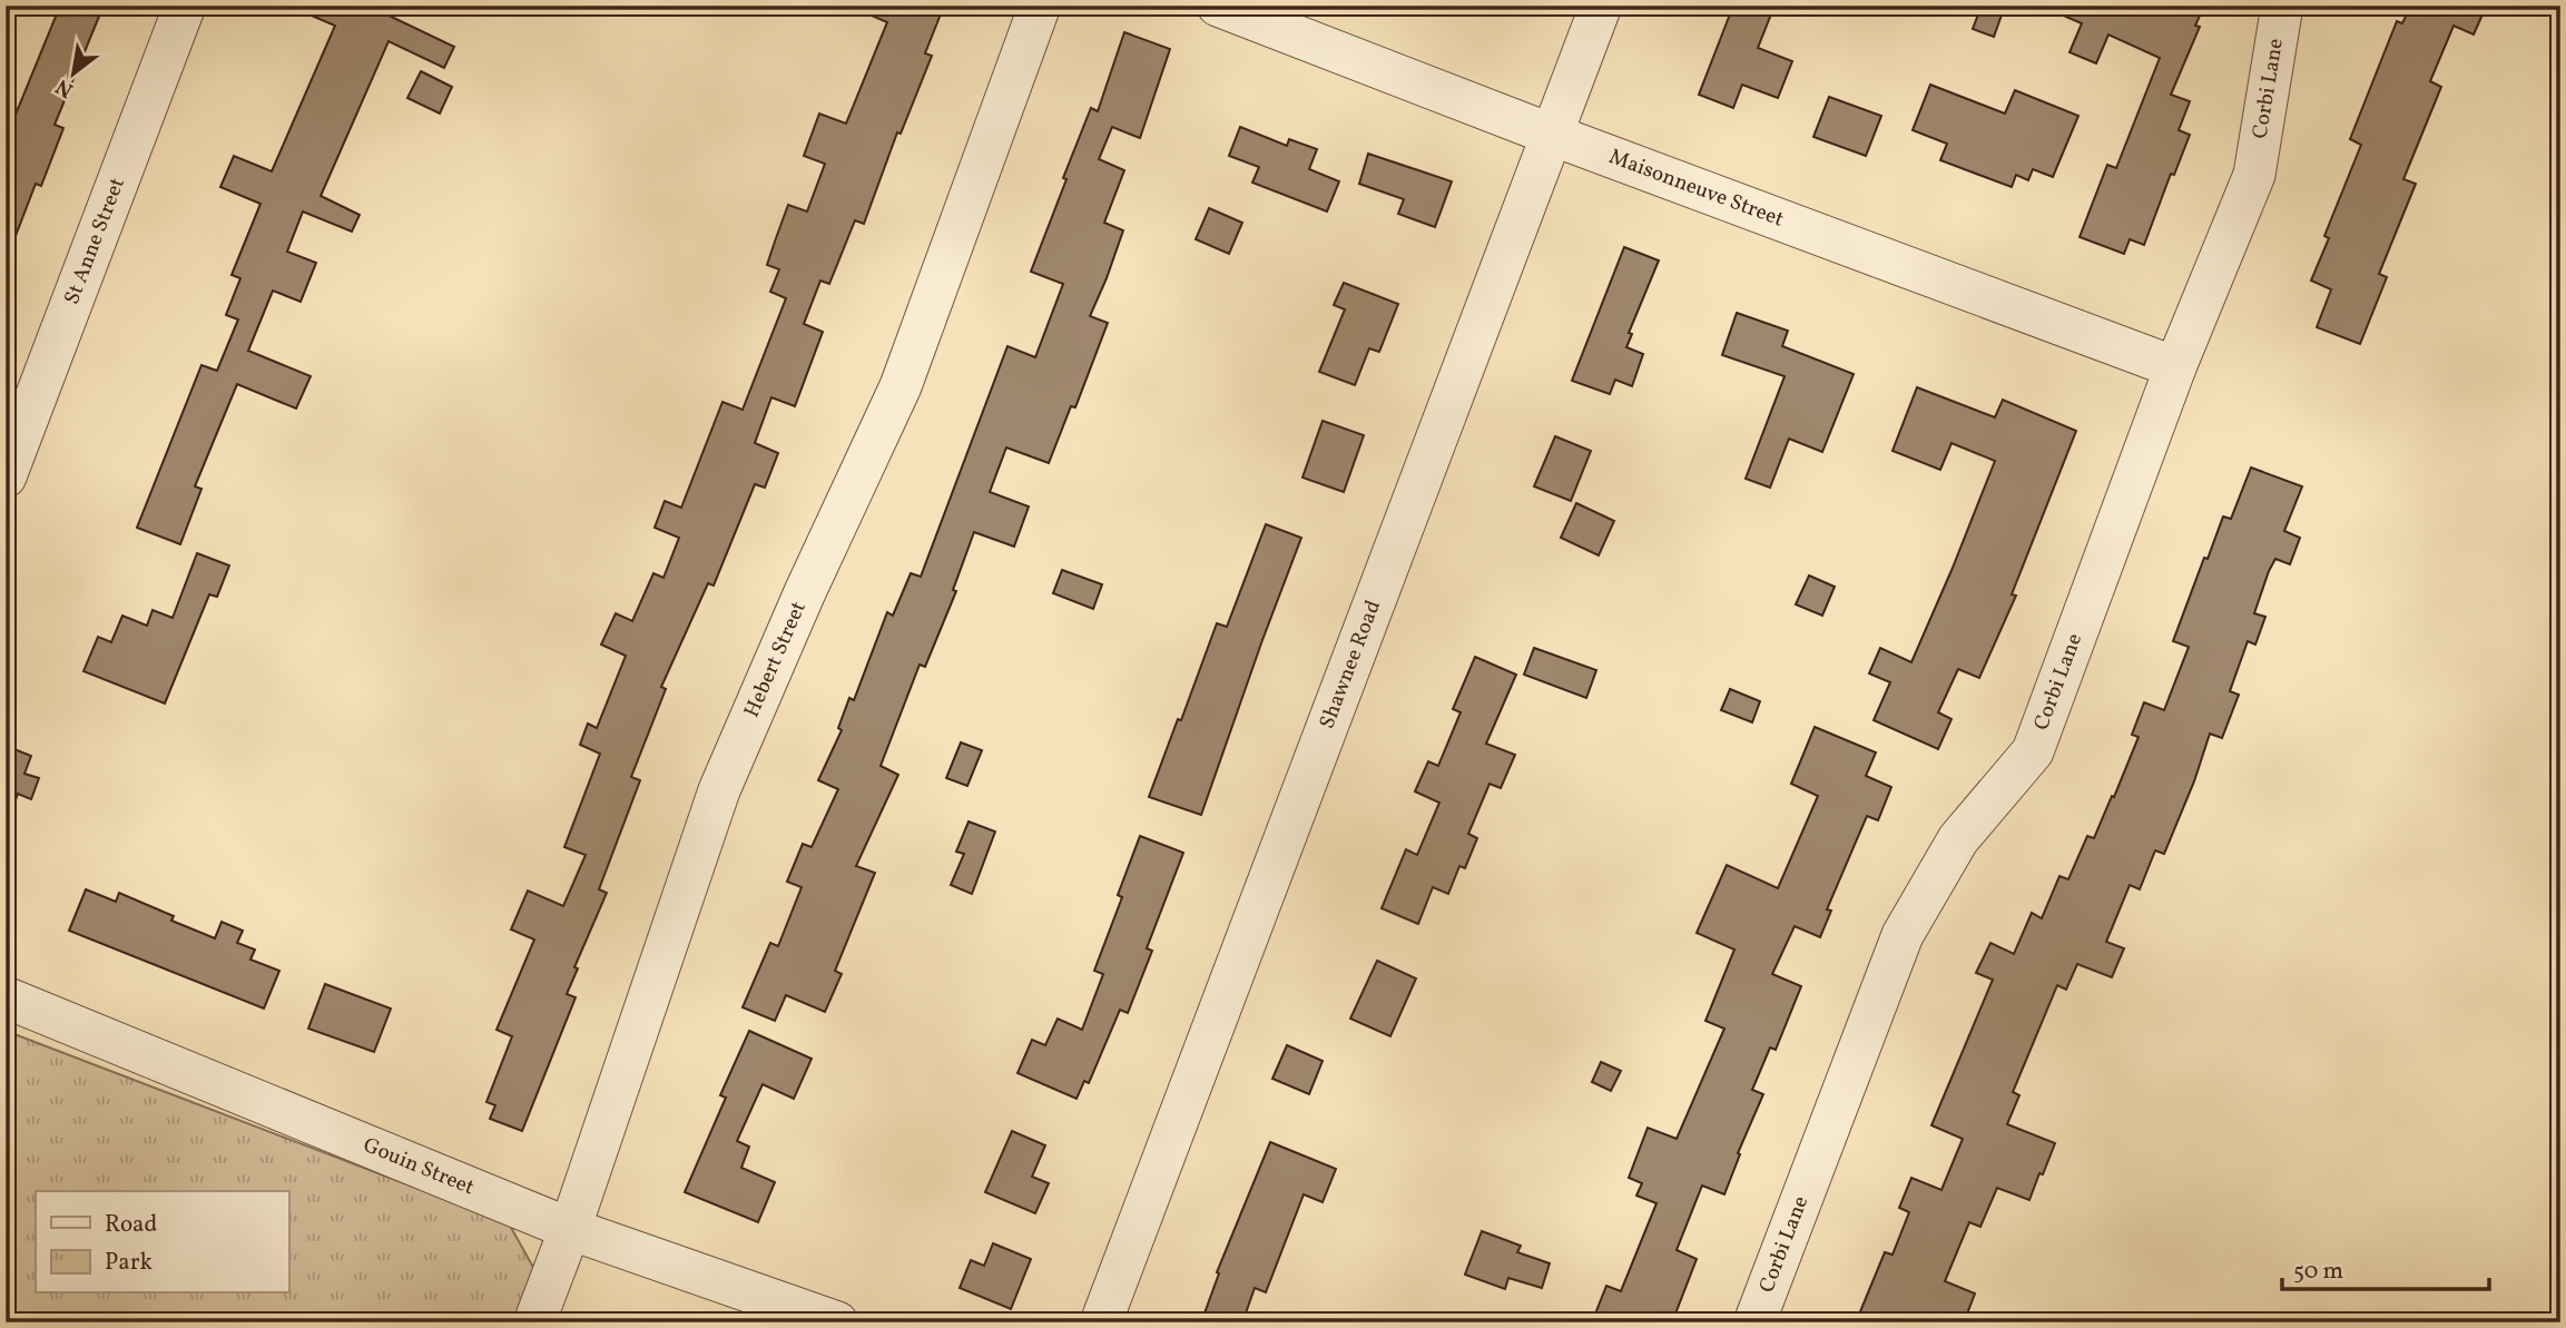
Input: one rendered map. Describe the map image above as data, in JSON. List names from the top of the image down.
{
  "streets": {
    "street": [
      "Corbi Lane",
      "Maisonneuve Street",
      "St Anne Street",
      "Hebert Street",
      "Shawnee Road",
      "Gouin Street"
    ]
  },
  "crossings": [
    ["Corbi Lane", "Maisonneuve Street"],
    ["Maisonneuve Street", "Shawnee Road"],
    ["Hebert Street", "Gouin Street"]
  ],
  "legend": ["Road", "Park"],
  "scale_bar": "50 m",
  "north": "bottom left"
}
